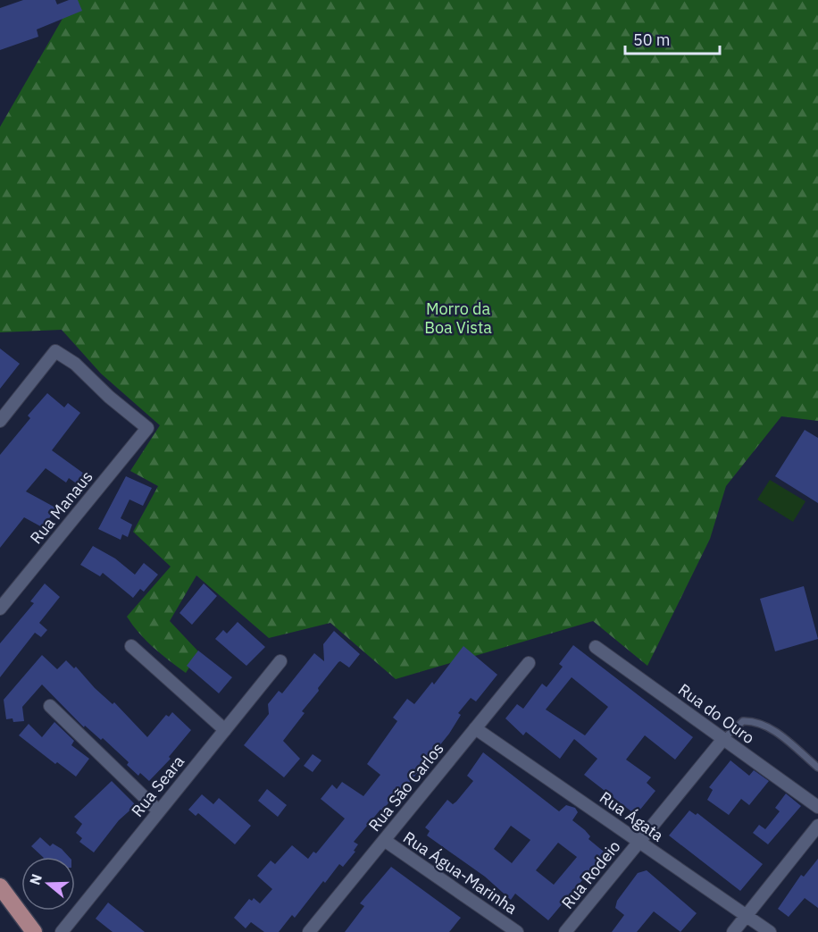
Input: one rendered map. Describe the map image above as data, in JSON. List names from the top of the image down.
{
  "streets": {
    "street": [
      "Rua Manaus",
      "Rua do Ouro",
      "Rua Seara",
      "Rua São Carlos",
      "Rua Ágata",
      "Rua Água-Marinha",
      "Rua Rodeio"
    ]
  },
  "crossings": [
    ["Rua do Ouro", "Rua Rodeio"],
    ["Rua São Carlos", "Rua Ágata"],
    ["Rua São Carlos", "Rua Água-Marinha"],
    ["Rua Ágata", "Rua Rodeio"]
  ],
  "parks": ["Morro da Boa Vista"],
  "scale_bar": "50 m",
  "north": "left"
}
